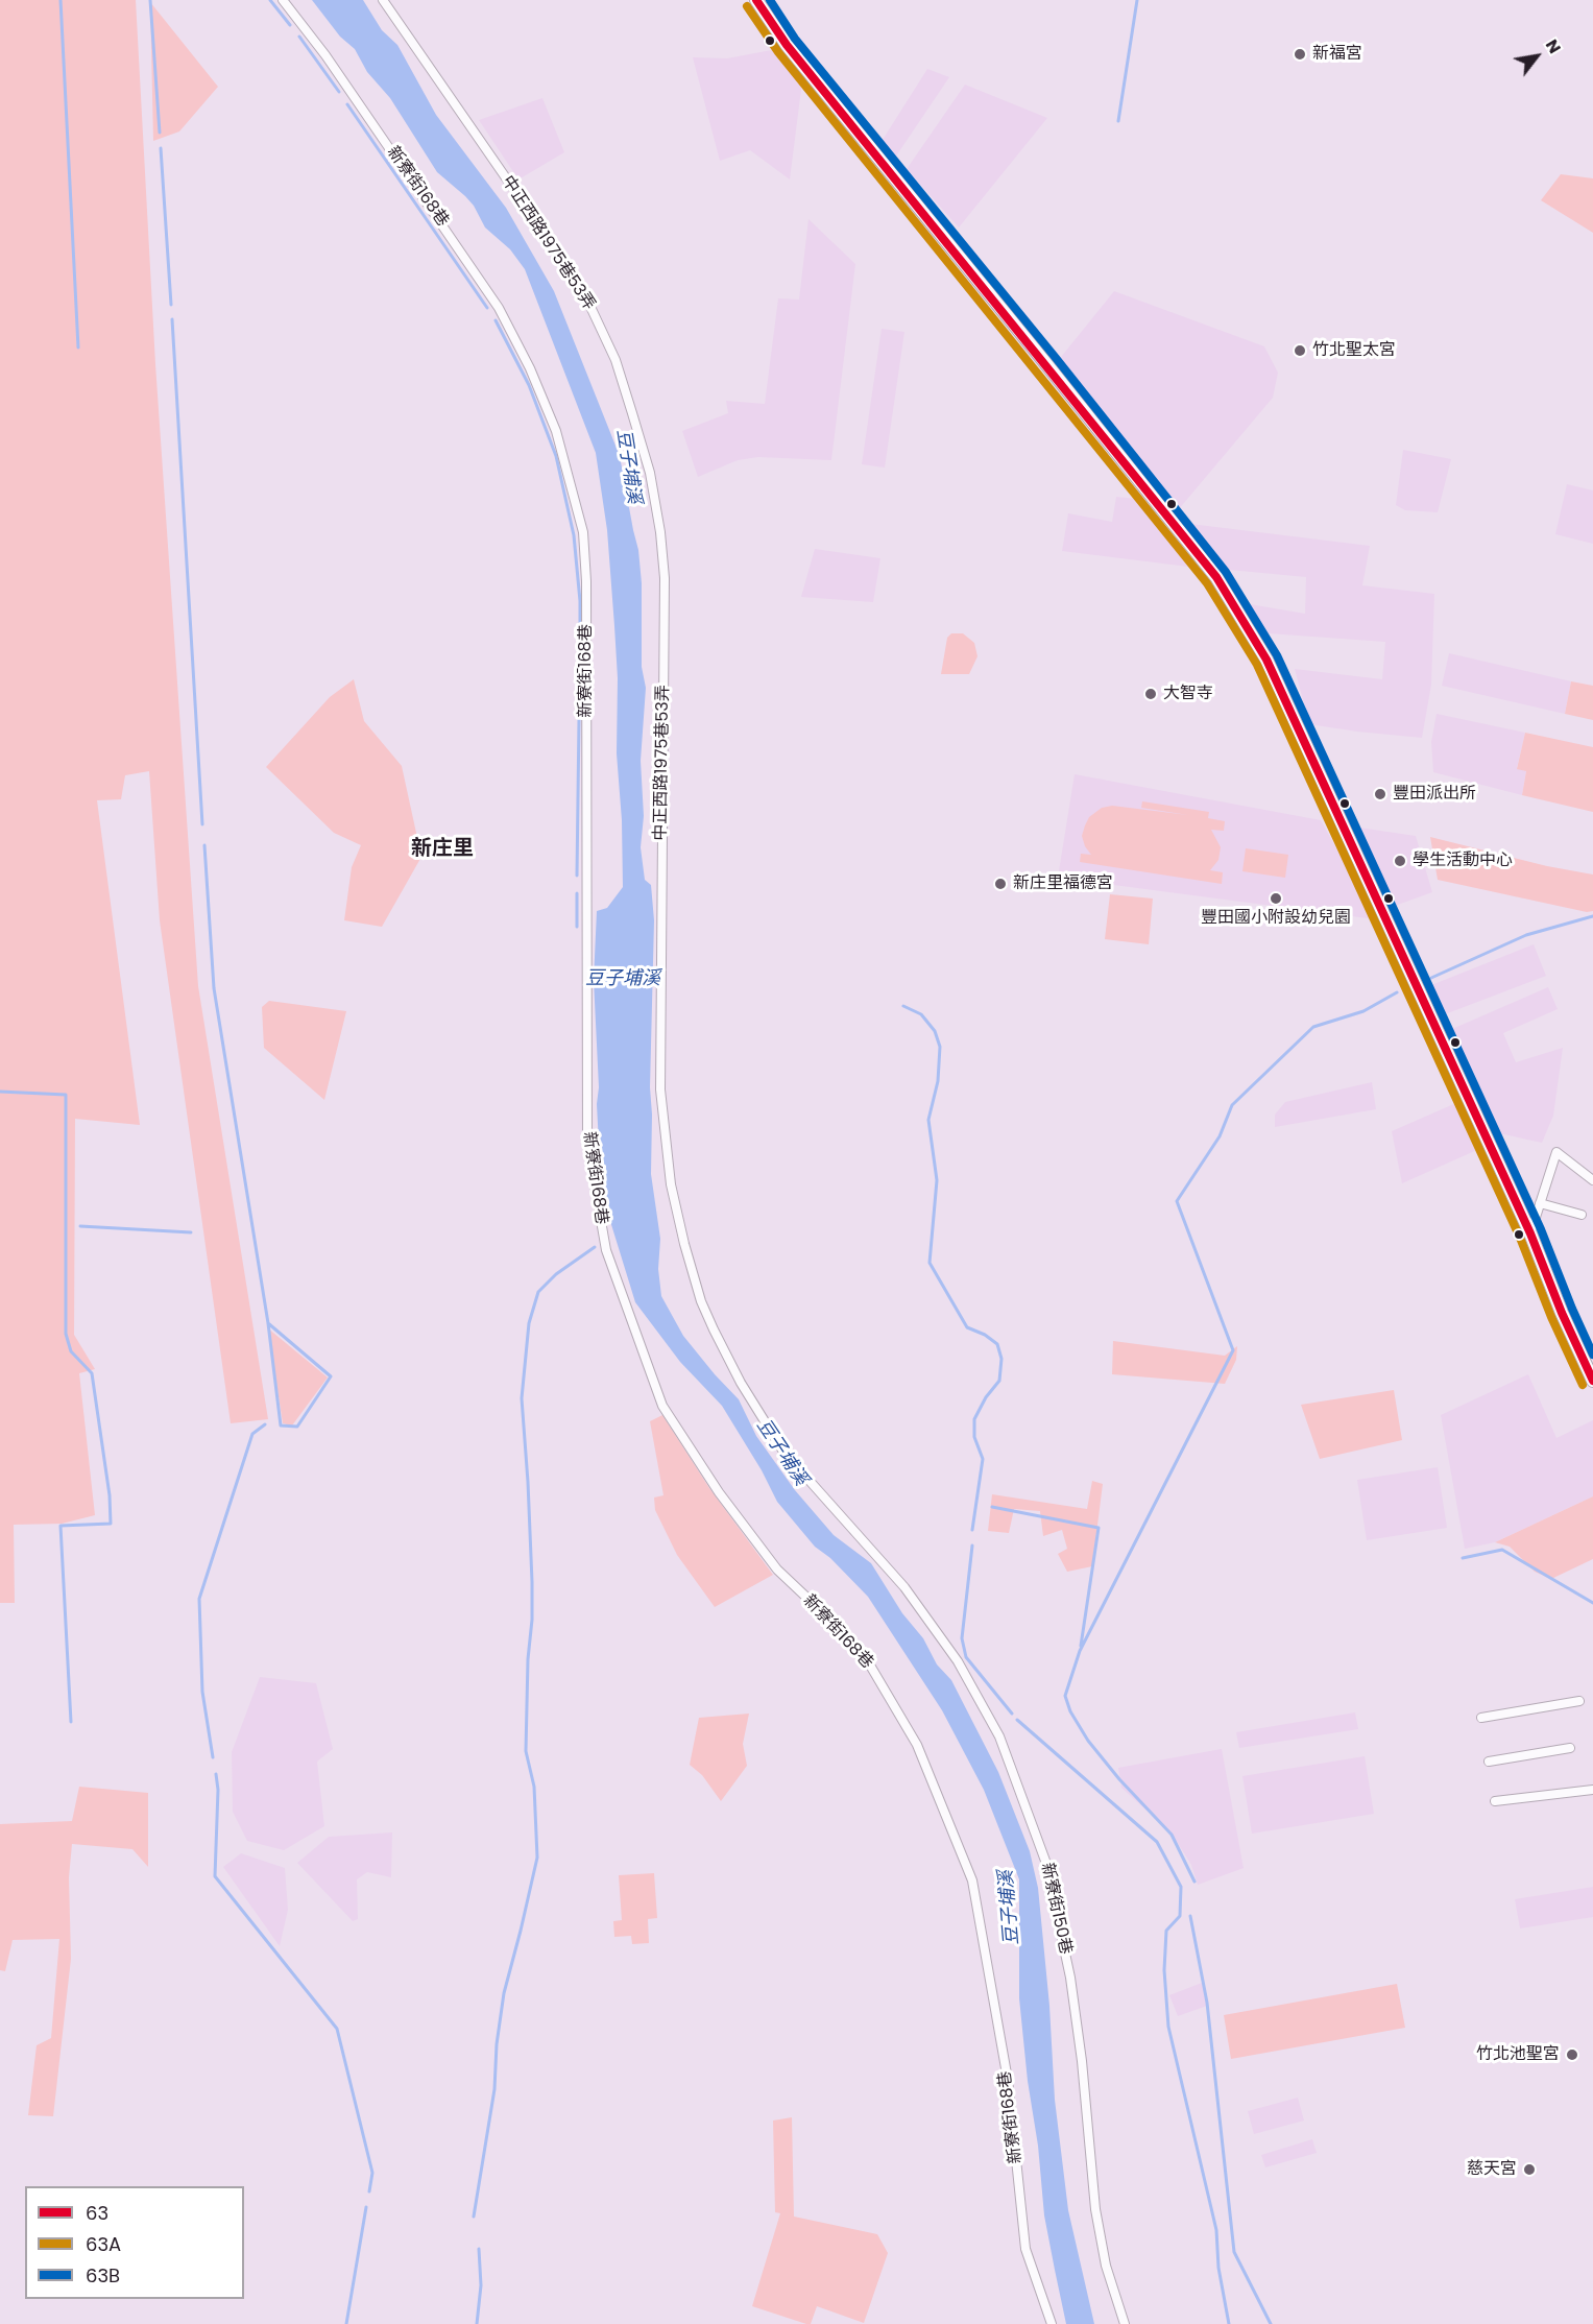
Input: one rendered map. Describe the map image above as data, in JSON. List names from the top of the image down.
{
  "streets": {
    "street": ["新寮街168巷", "中正西路1975巷53弄", "新寮街150巷"]
  },
  "crossings": [
    ["中正西路1975巷53弄", "新寮街150巷"]
  ],
  "districts": ["新庄里"],
  "water": ["豆子埔溪"],
  "places": [
    "新福宮",
    "竹北聖太宮",
    "大智寺",
    "豐田派出所",
    "學生活動中心",
    "新庄里福德宮",
    "豐田國小附設幼兒園",
    "竹北池聖宮",
    "慈天宮"
  ],
  "lines": ["transit line 63", "transit line 63B", "transit line 63A"],
  "legend": ["63", "63A", "63B"],
  "north": "top right"
}
